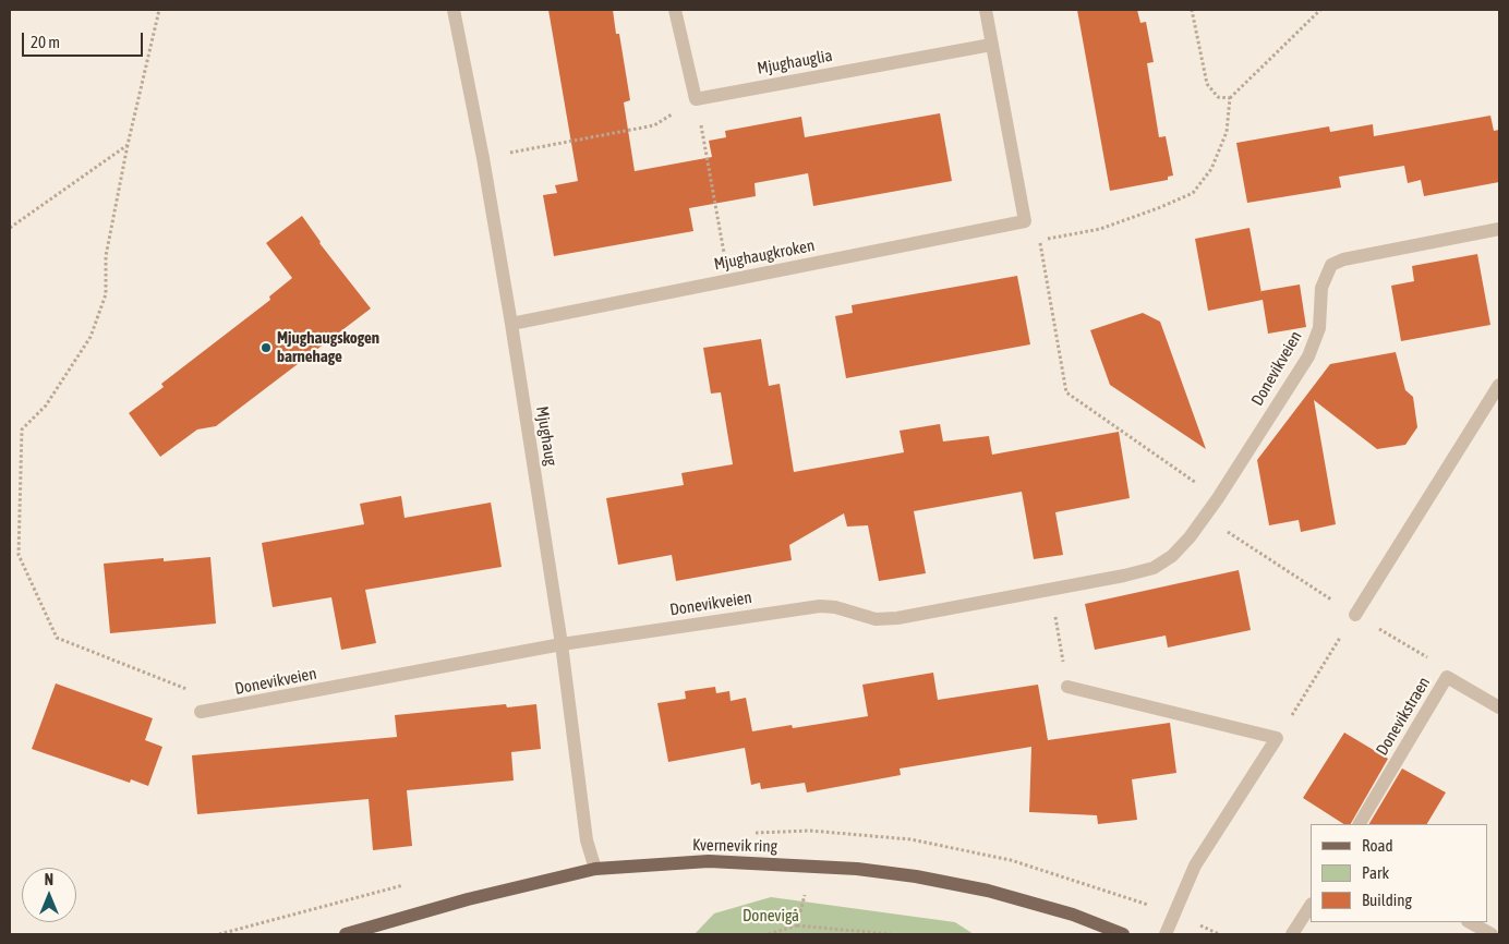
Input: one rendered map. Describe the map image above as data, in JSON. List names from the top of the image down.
{
  "streets": {
    "main road": ["Kvernevik ring"],
    "street": [
      "Mjughauglia",
      "Mjughaugkroken",
      "Donevikveien",
      "Mjughaug",
      "Donevikstraen"
    ]
  },
  "crossings": [
    ["Mjughauglia", "Mjughaugkroken"],
    ["Mjughaugkroken", "Mjughaug"],
    ["Donevikveien", "Mjughaug"],
    ["Mjughaug", "Kvernevik ring"]
  ],
  "parks": ["Donevigå"],
  "places": ["Mjughaugskogen barnehage"],
  "legend": ["Road", "Park", "Building"],
  "scale_bar": "20 m",
  "north": "top"
}
